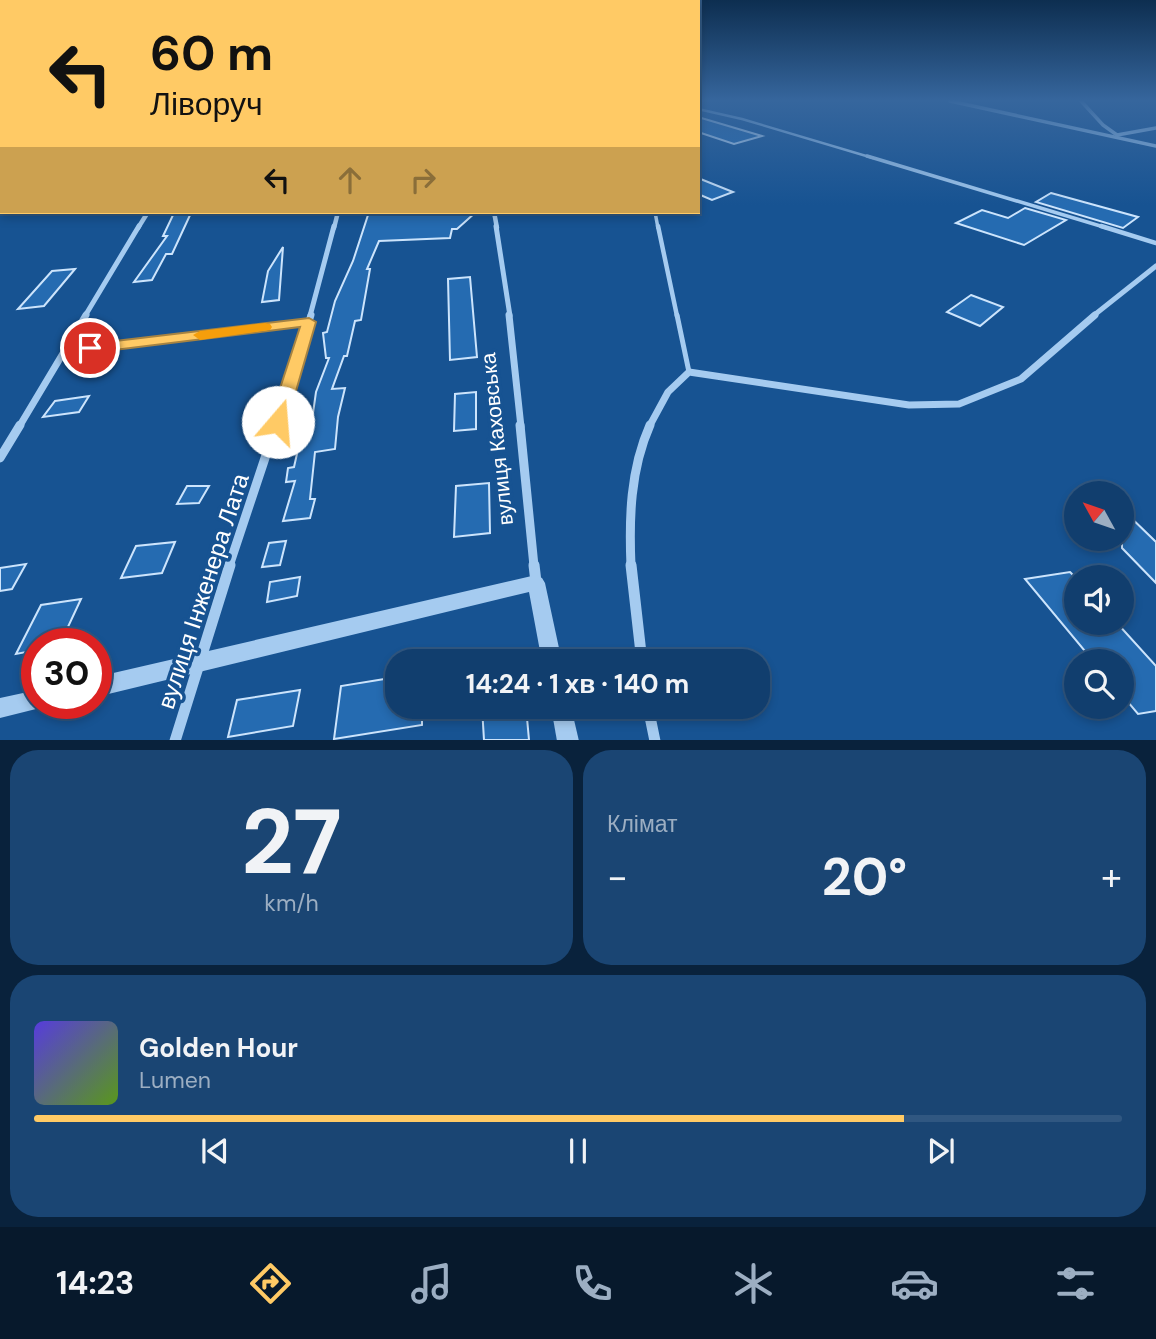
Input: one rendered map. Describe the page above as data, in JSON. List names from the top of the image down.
{
  "streets": {
    "street": ["вулиця Каховська", "вулиця Інженера Лата"]
  },
  "north": "top left",
  "page": {
    "turn": ["60 m", "Ліворуч"],
    "limit": "30",
    "trip": "14:24 · 1 хв · 140 m",
    "tile": [
      ["27", "km/h"],
      "Клімат"
    ],
    "heat": ["−", "20°", "+"],
    "song": ["Golden Hour", "Lumen"],
    "tabs": "14:23"
  }
}
